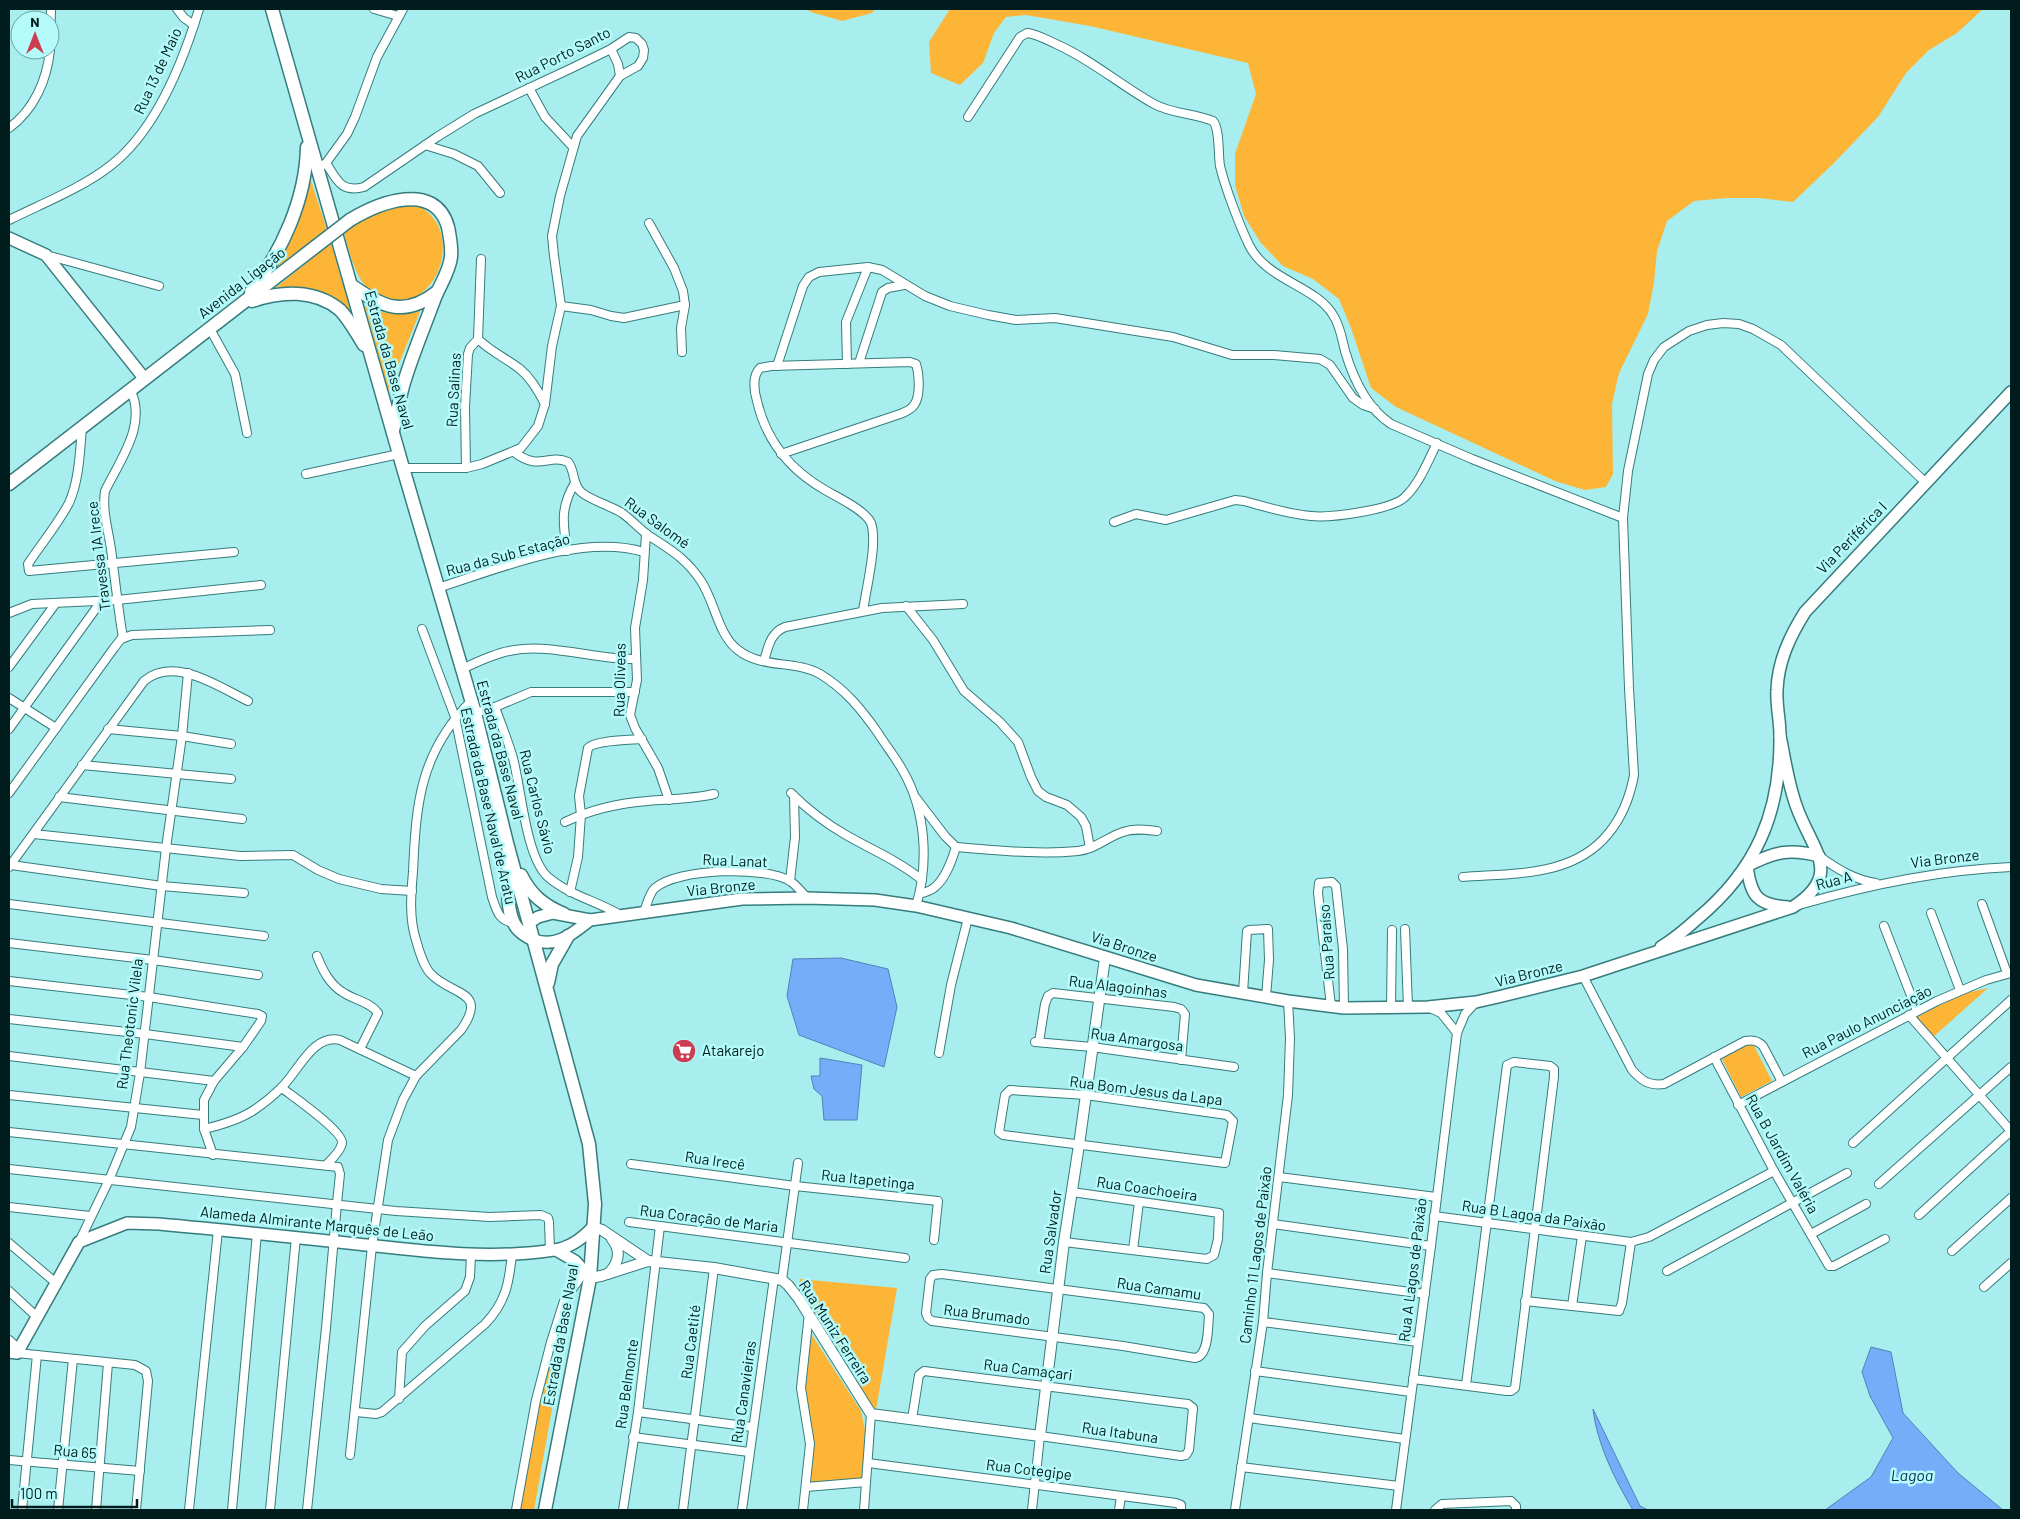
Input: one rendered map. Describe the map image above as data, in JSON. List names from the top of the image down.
{
  "streets": {
    "main road": [
      "Avenida Ligação",
      "Estrada da Base Naval",
      "Via Periférica I",
      "Via Bronze",
      "Rua Theotonic Vilela",
      "Alameda Almirante Marquês de Leão"
    ],
    "street": [
      "Rua Porto Santo",
      "Rua 13 de Maio",
      "Rua Salinas",
      "Rua Salomé",
      "Rua da Sub Estação",
      "Travessa 1A Irece",
      "Rua Oliveas",
      "Rua Carlos Sávio",
      "Estrada da Base Naval de Aratu",
      "Rua Lanat",
      "Rua A",
      "Rua Paraíso",
      "Rua Alagoinhas",
      "Rua Paulo Anunciação",
      "Rua Amargosa",
      "Rua Bom Jesus da Lapa",
      "Rua B Jardim Valéria",
      "Rua Irecê",
      "Rua Itapetinga",
      "Rua Coachoeira",
      "Rua B Lagoa da Paixão",
      "Rua Coração de Maria",
      "Rua Salvador",
      "Caminho 11 Lagos de Paixão",
      "Rua A Lagos de Paixão",
      "Rua Camamu",
      "Rua Brumado",
      "Rua Muniz Ferreira",
      "Rua Caetité",
      "Rua Camaçari",
      "Rua Belmonte",
      "Rua Canavieiras",
      "Rua Itabuna",
      "Rua 65",
      "Rua Cotegipe"
    ]
  },
  "crossings": [
    ["Rua Porto Santo", "Estrada da Base Naval"],
    ["Rua Porto Santo", "Rua Salinas"],
    ["Rua Porto Santo", "Rua Salomé"],
    ["Avenida Ligação", "Estrada da Base Naval"],
    ["Avenida Ligação", "Travessa 1A Irece"],
    ["Estrada da Base Naval", "Rua da Sub Estação"],
    ["Estrada da Base Naval", "Via Bronze"],
    ["Estrada da Base Naval", "Alameda Almirante Marquês de Leão"],
    ["Rua Salomé", "Rua Oliveas"],
    ["Rua Salomé", "Via Bronze"],
    ["Rua da Sub Estação", "Rua Oliveas"],
    ["Via Bronze", "Rua Lanat"],
    ["Via Bronze", "Rua A"],
    ["Via Bronze", "Rua Paraíso"],
    ["Via Bronze", "Rua Salvador"],
    ["Via Bronze", "Caminho 11 Lagos de Paixão"],
    ["Via Bronze", "Rua A Lagos de Paixão"],
    ["Rua Alagoinhas", "Rua Amargosa"],
    ["Rua Alagoinhas", "Rua Salvador"],
    ["Rua Paulo Anunciação", "Rua B Jardim Valéria"],
    ["Rua Theotonic Vilela", "Alameda Almirante Marquês de Leão"],
    ["Rua Amargosa", "Rua Salvador"],
    ["Rua Bom Jesus da Lapa", "Rua Salvador"],
    ["Rua Irecê", "Rua Itapetinga"],
    ["Rua Irecê", "Rua Canavieiras"],
    ["Rua Itapetinga", "Rua Canavieiras"],
    ["Rua Coachoeira", "Rua Salvador"],
    ["Rua B Lagoa da Paixão", "Rua A Lagos de Paixão"],
    ["Rua Coração de Maria", "Rua Belmonte"],
    ["Rua Coração de Maria", "Rua Canavieiras"],
    ["Rua Salvador", "Rua Camamu"],
    ["Rua Salvador", "Rua Brumado"],
    ["Rua Salvador", "Rua Camaçari"],
    ["Rua Salvador", "Rua Itabuna"],
    ["Rua Salvador", "Rua Cotegipe"],
    ["Rua Camamu", "Rua Brumado"],
    ["Rua Muniz Ferreira", "Rua Canavieiras"],
    ["Rua Camaçari", "Rua Itabuna"]
  ],
  "water": ["Lagoa"],
  "places": {
    "supermarket": ["Atakarejo"]
  },
  "scale_bar": "100 m",
  "north": "top"
}
